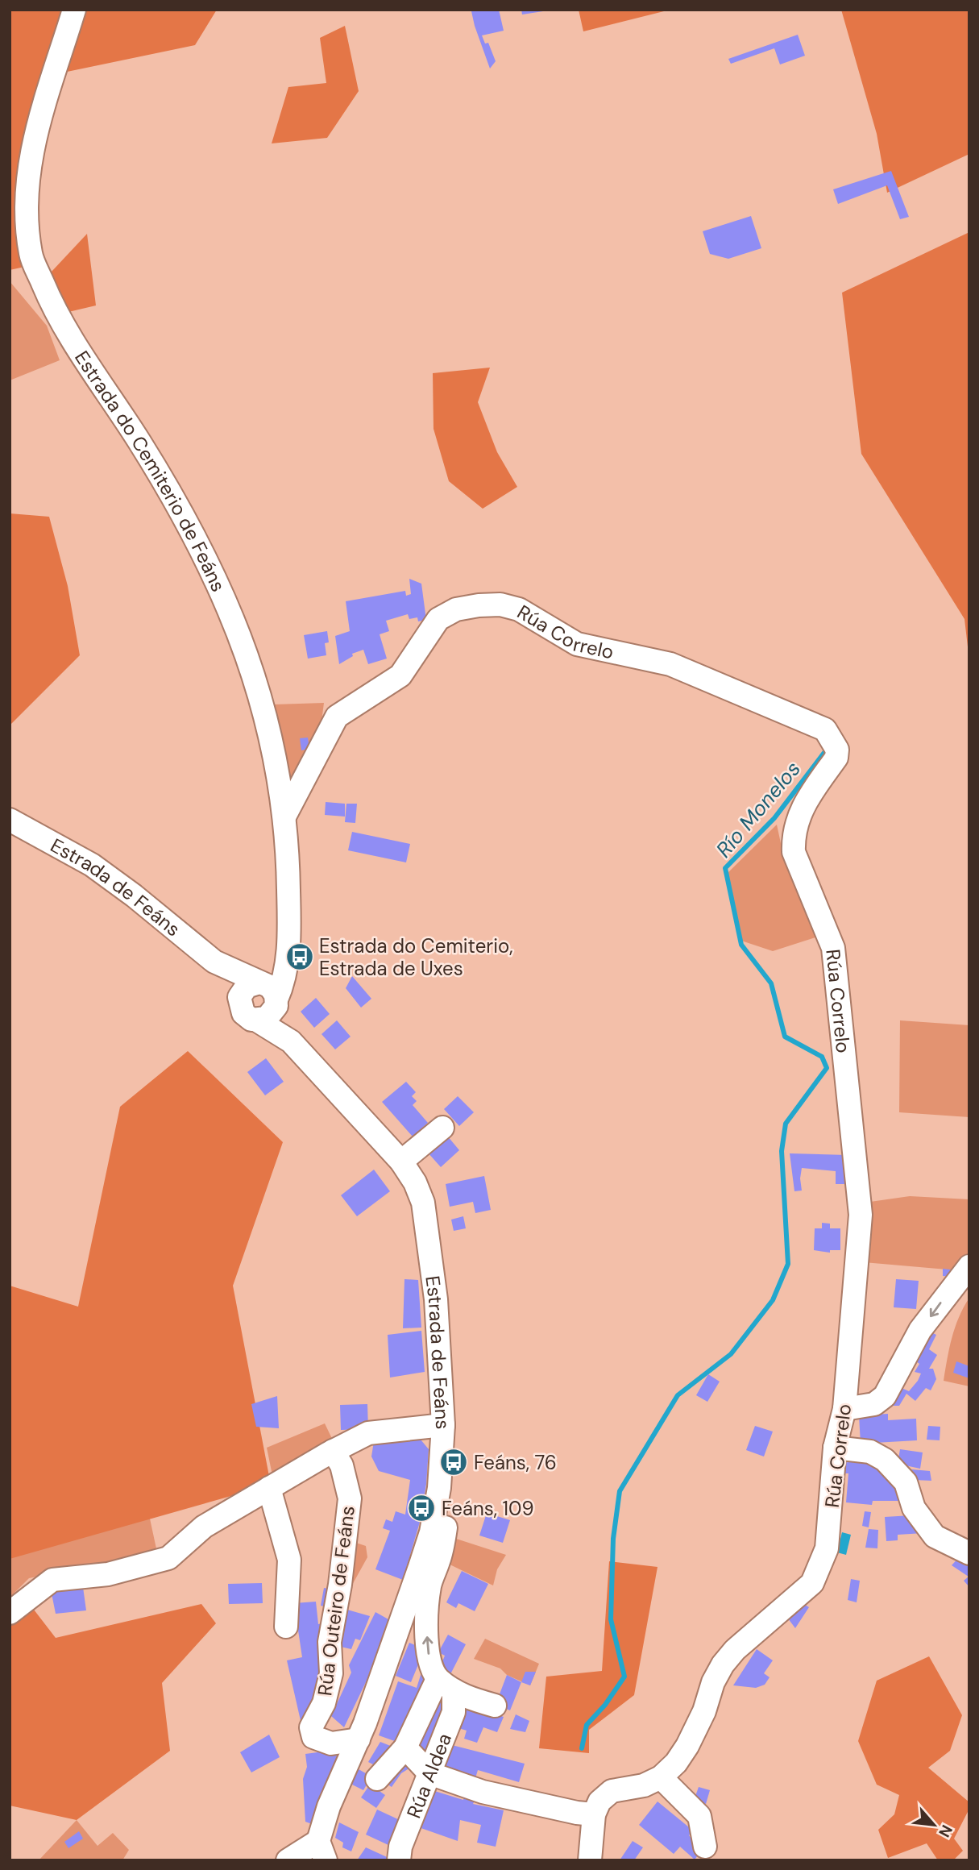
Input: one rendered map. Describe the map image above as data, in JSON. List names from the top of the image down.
{
  "streets": {
    "street": [
      "Estrada do Cemiterio de Feáns",
      "Rúa Correlo",
      "Estrada de Feáns",
      "Rúa Outeiro de Feáns",
      "Rúa Aldea"
    ]
  },
  "crossings": [
    ["Estrada do Cemiterio de Feáns", "Rúa Correlo"],
    ["Estrada do Cemiterio de Feáns", "Estrada de Feáns"],
    ["Estrada de Feáns", "Rúa Outeiro de Feáns"]
  ],
  "water": ["Río Monelos"],
  "places": {
    "bus stop": ["Estrada do Cemiterio, Estrada de Uxes", "Feáns, 76", "Feáns, 109"]
  },
  "north": "bottom right"
}
